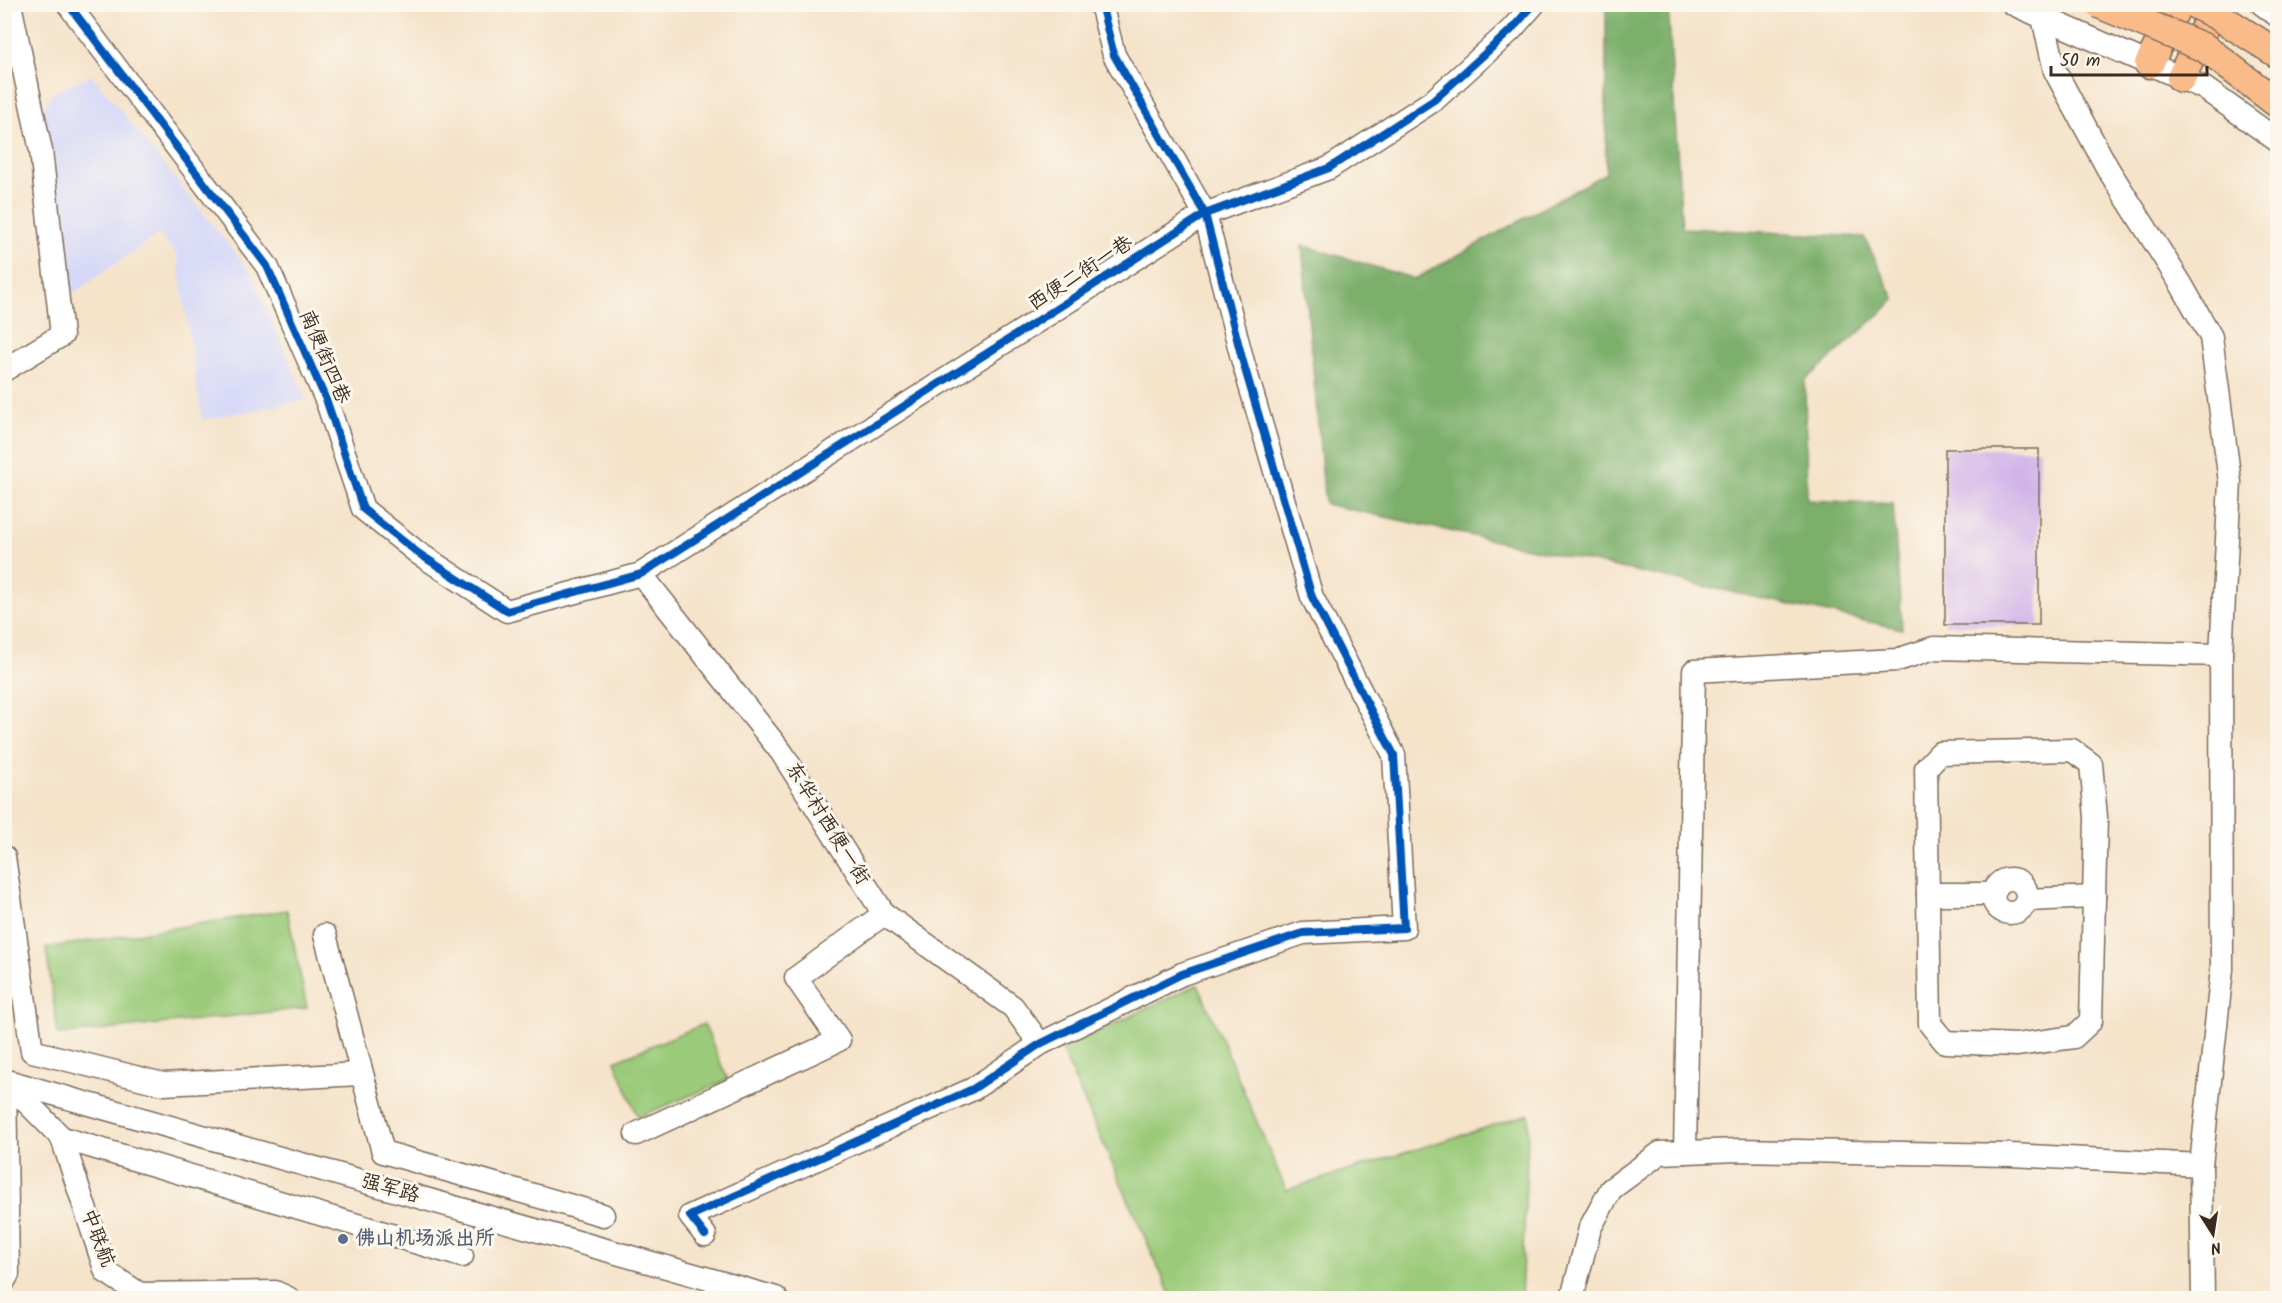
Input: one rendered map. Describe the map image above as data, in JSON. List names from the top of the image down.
{
  "streets": {
    "street": [
      "西便二街一巷",
      "南便街四巷",
      "东华村西便一街",
      "强军路",
      "中联航"
    ]
  },
  "crossings": [
    ["西便二街一巷", "南便街四巷"],
    ["西便二街一巷", "东华村西便一街"],
    ["南便街四巷", "东华村西便一街"],
    ["强军路", "中联航"]
  ],
  "places": ["佛山机场派出所"],
  "scale_bar": "50 m",
  "north": "bottom"
}
